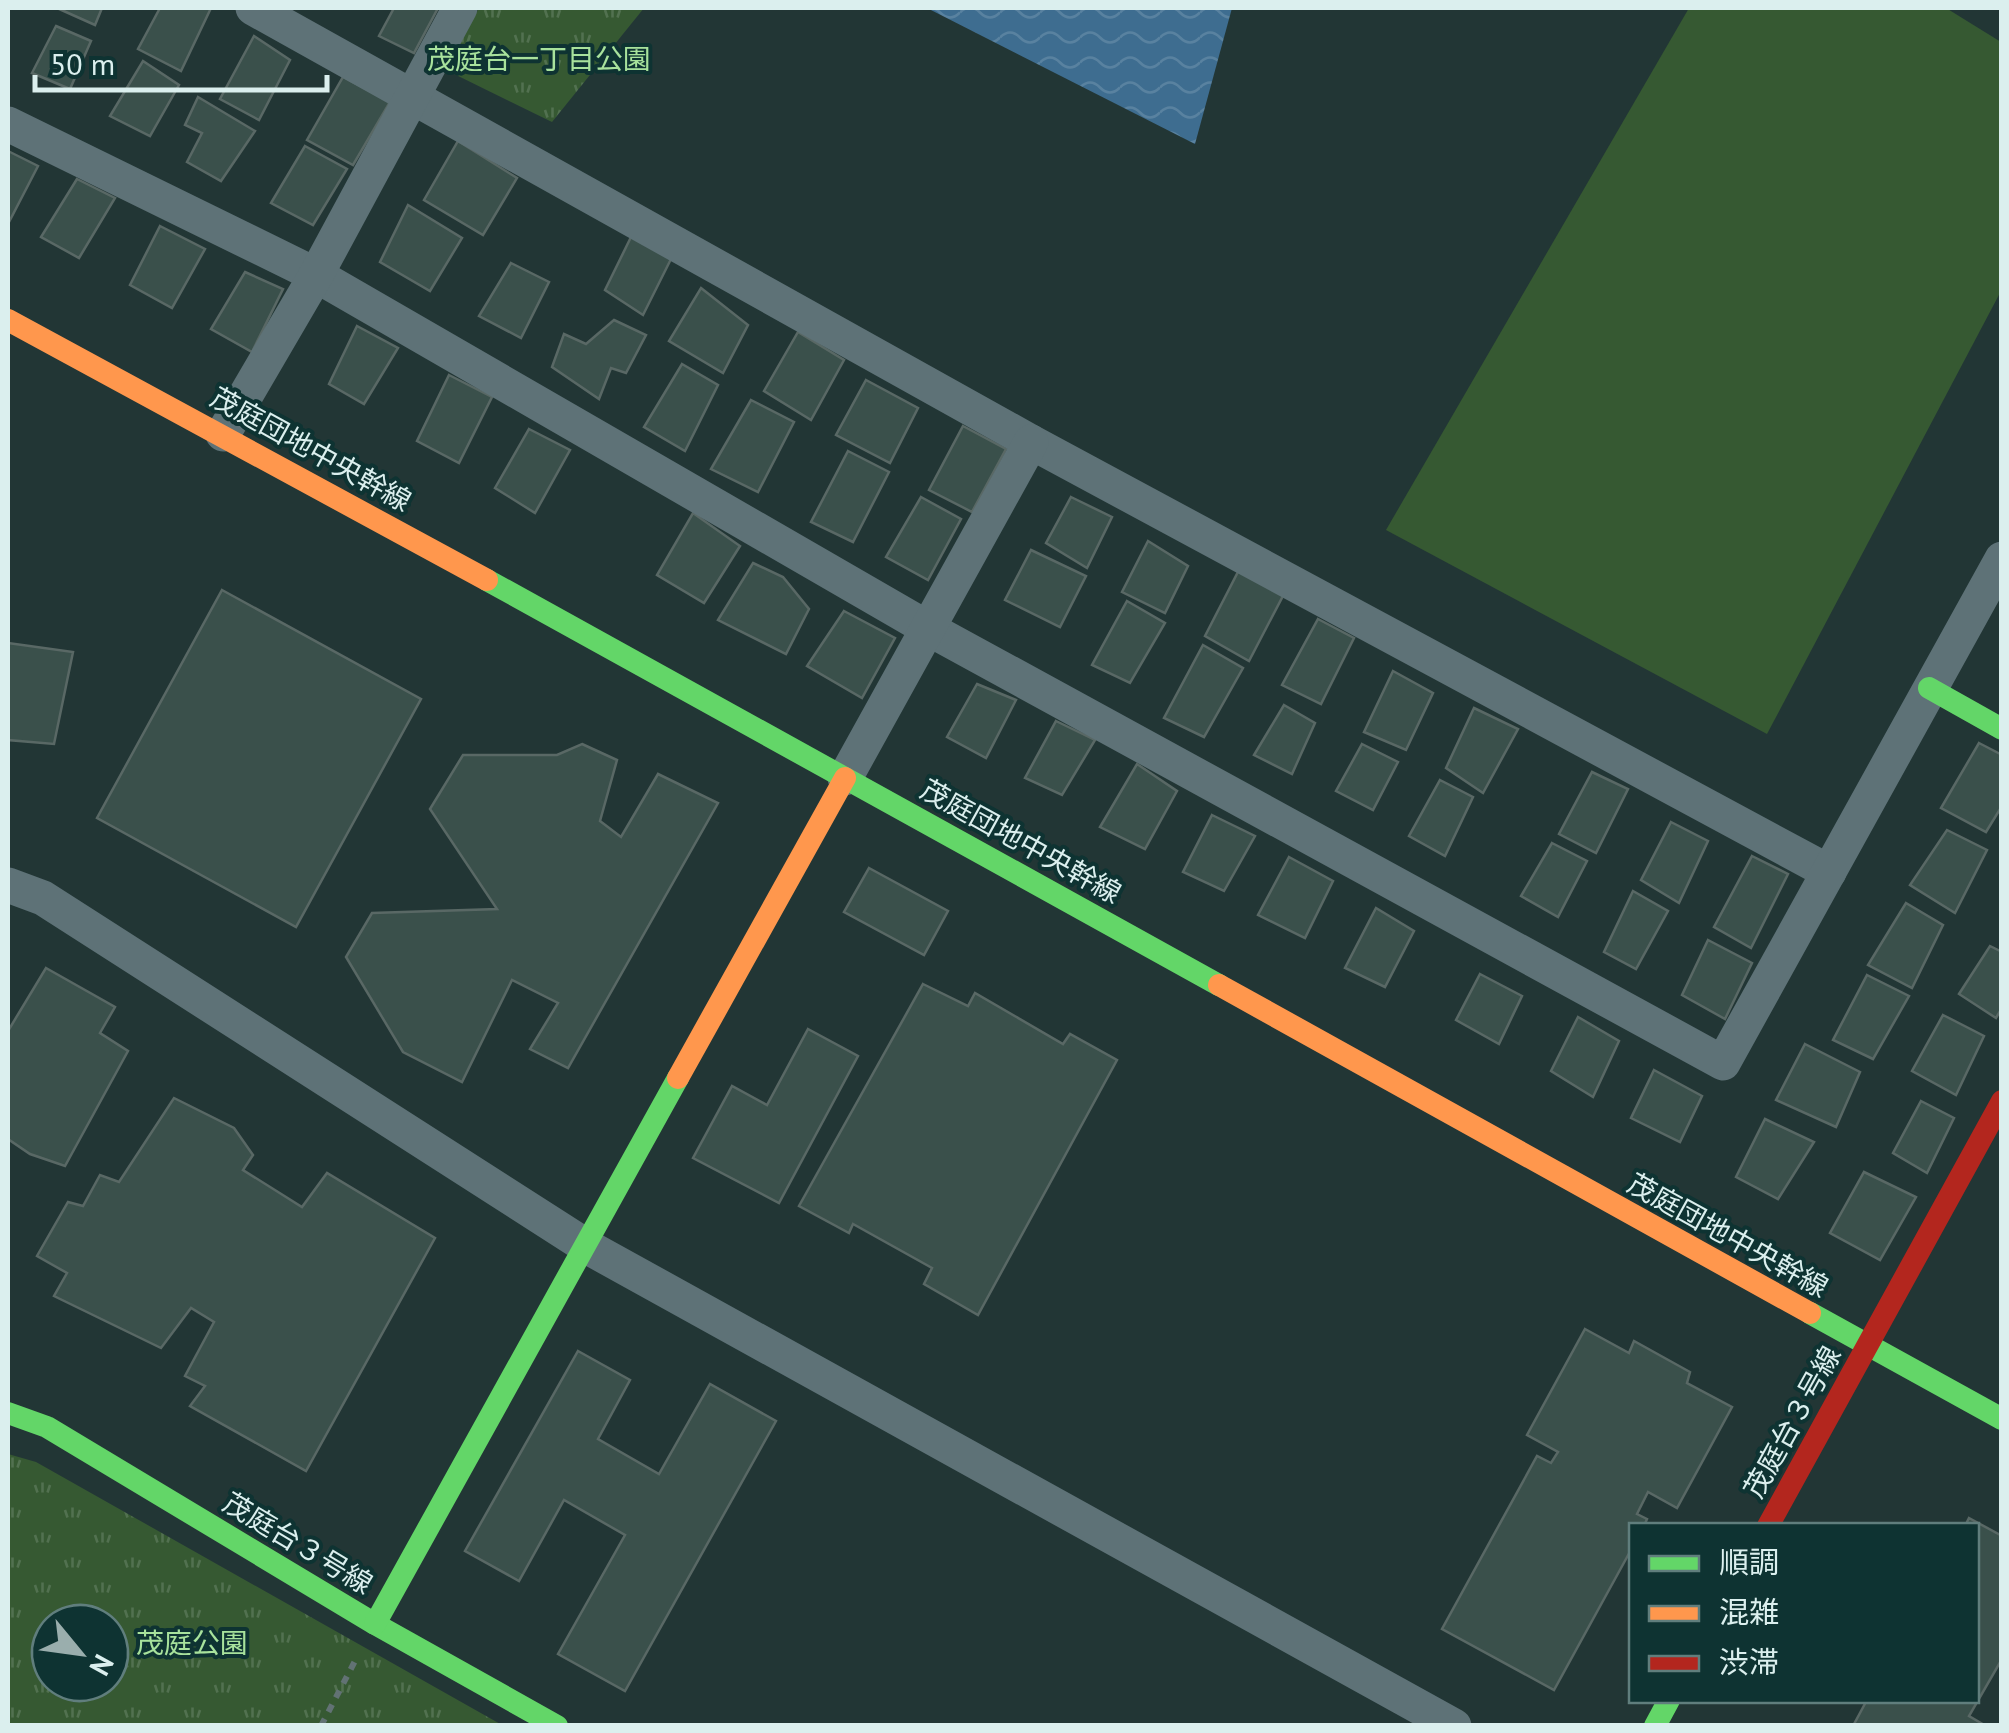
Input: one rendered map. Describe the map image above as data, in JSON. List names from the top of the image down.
{
  "streets": {
    "street": ["茂庭団地中央幹線", "茂庭台３号線"]
  },
  "crossings": [
    ["茂庭団地中央幹線", "茂庭台３号線"]
  ],
  "parks": ["茂庭台一丁目公園", "茂庭公園"],
  "legend": ["順調", "混雑", "渋滞"],
  "scale_bar": "50 m",
  "north": "bottom right"
}
